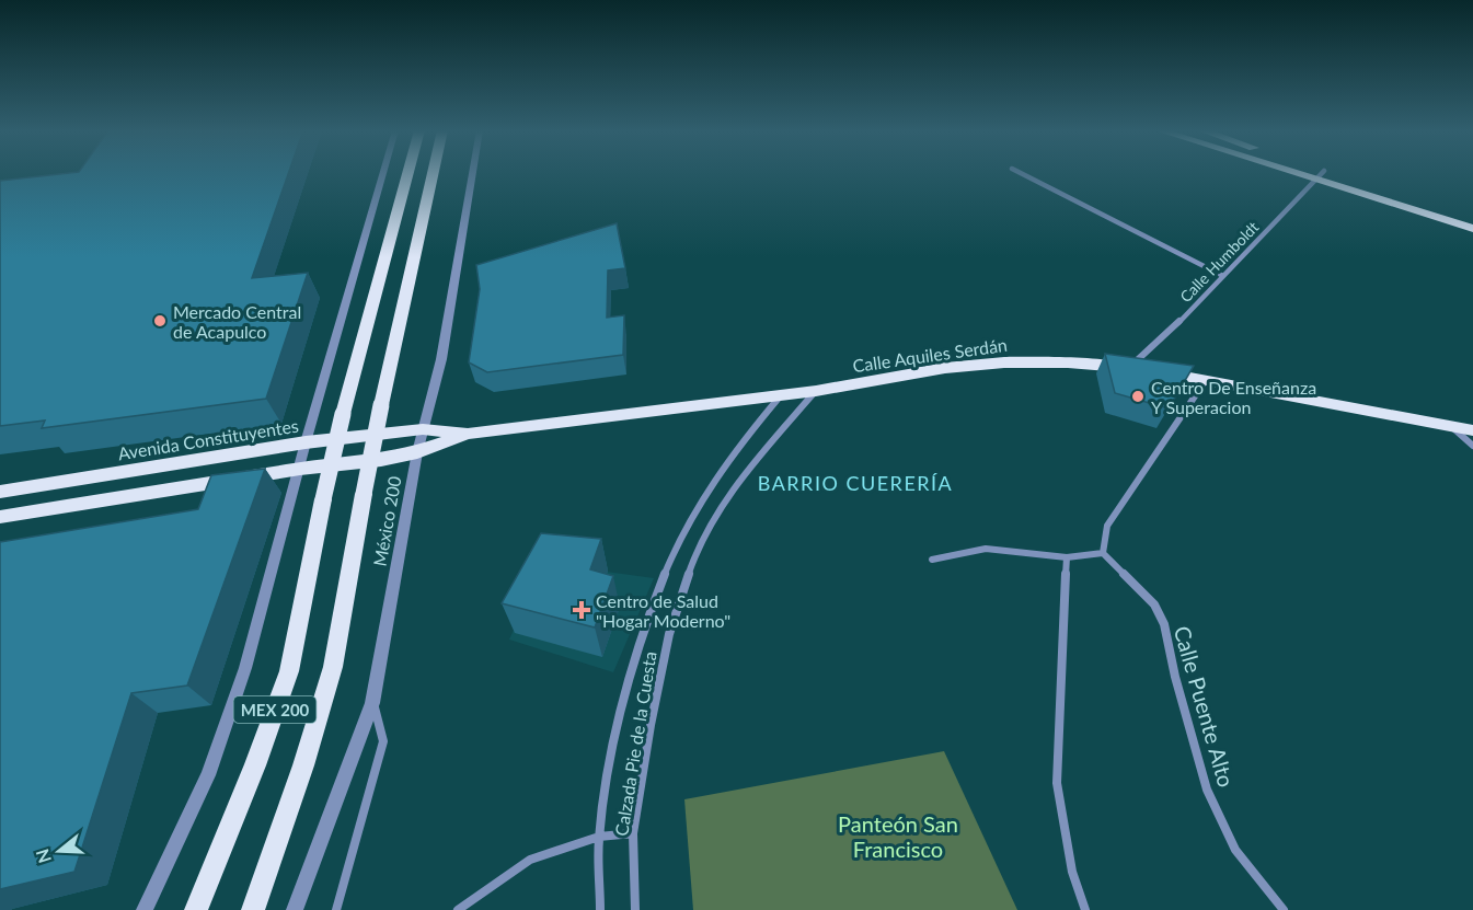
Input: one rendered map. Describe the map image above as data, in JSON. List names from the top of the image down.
{
  "streets": {
    "main road": ["Calle Aquiles Serdán", "Avenida Constituyentes", "MEX 200"],
    "street": [
      "Calle Humboldt",
      "México 200",
      "Calle Puente Alto",
      "Calzada Pie de la Cuesta"
    ]
  },
  "crossings": [
    ["Calle Humboldt", "Calle Aquiles Serdán"],
    ["Calle Aquiles Serdán", "Avenida Constituyentes"],
    ["Calle Aquiles Serdán", "México 200"],
    ["Calle Aquiles Serdán", "Calzada Pie de la Cuesta"],
    ["Avenida Constituyentes", "México 200"]
  ],
  "districts": ["BARRIO CUERERÍA"],
  "parks": ["Panteón San Francisco"],
  "places": {
    "other": ["Mercado Central de Acapulco", "Centro De Enseñanza Y Superacion"],
    "health": ["Centro de Salud \"Hogar Moderno\""]
  },
  "north": "left"
}
